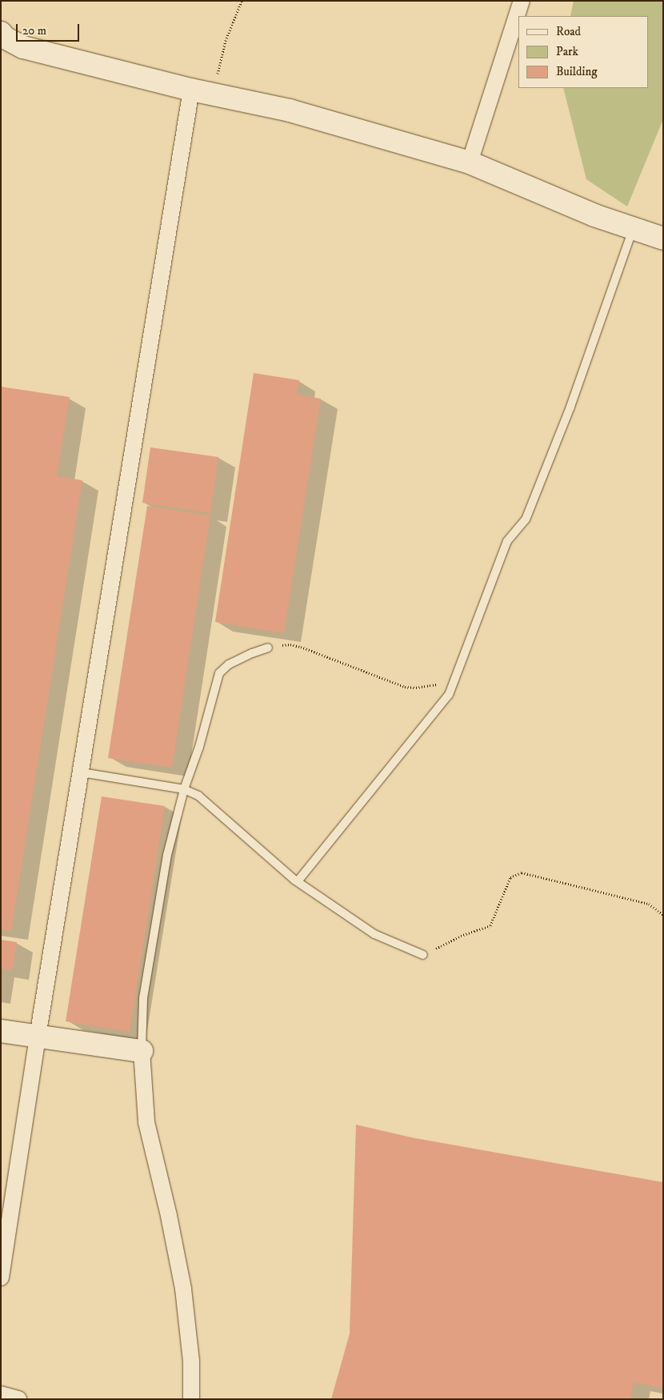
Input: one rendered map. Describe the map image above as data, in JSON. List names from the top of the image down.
{
  "legend": ["Road", "Park", "Building"],
  "scale_bar": "20 m"
}
